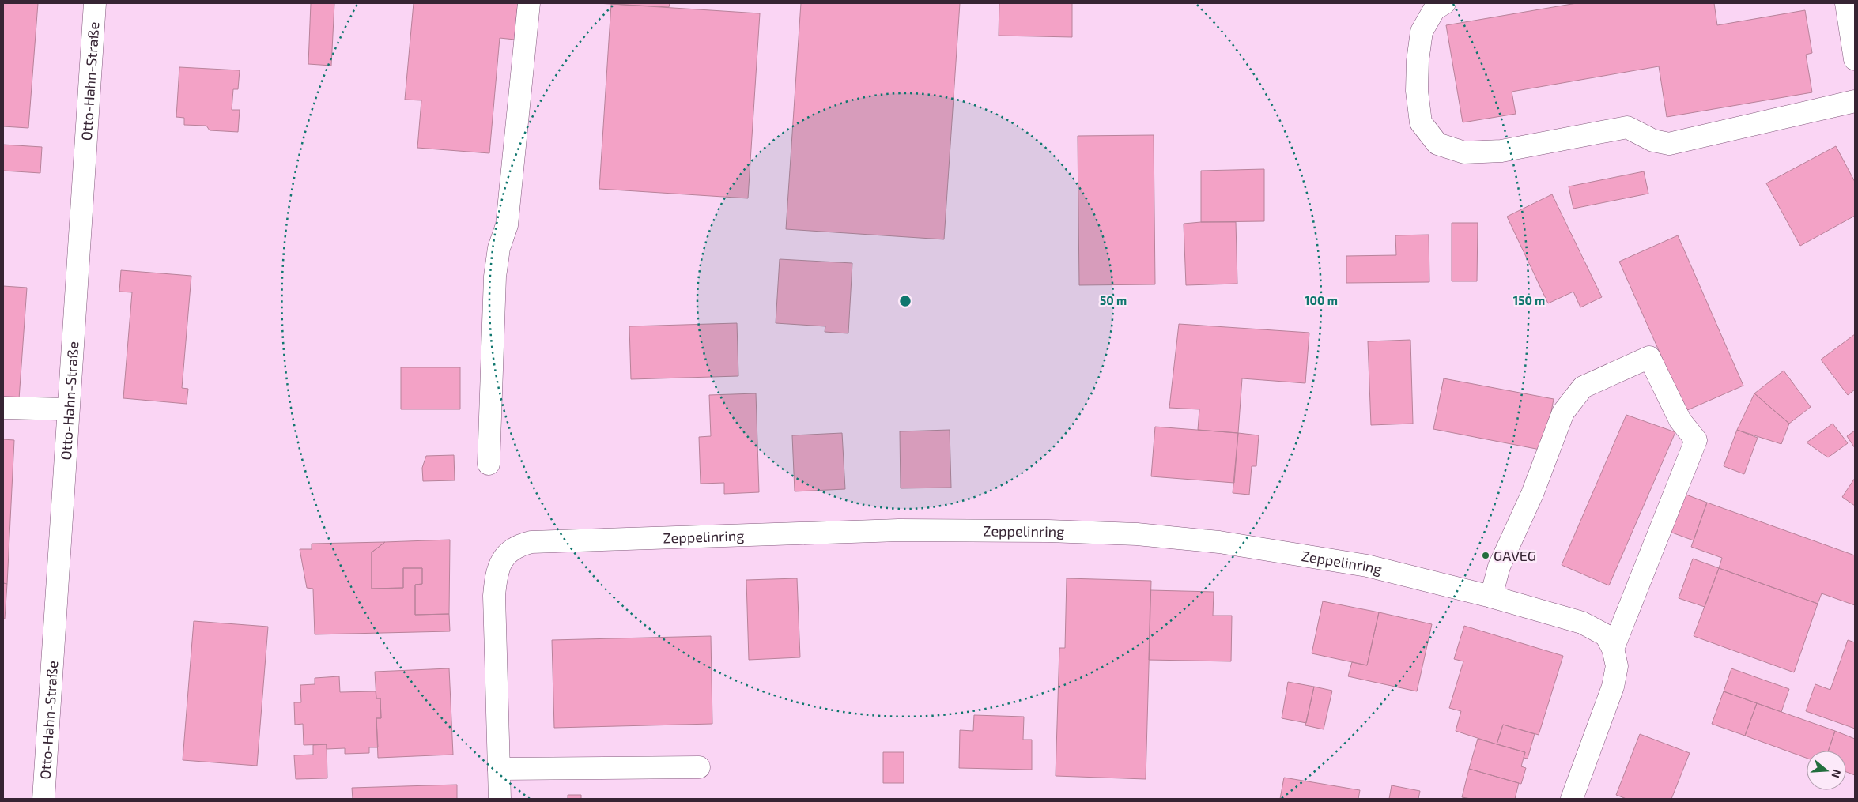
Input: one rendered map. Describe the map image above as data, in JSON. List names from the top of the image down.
{
  "streets": {
    "street": ["Otto-Hahn-Straße", "Zeppelinring"]
  },
  "places": ["GAVEG"],
  "north": "right",
  "rings": ["50 m", "100 m", "150 m"]
}
